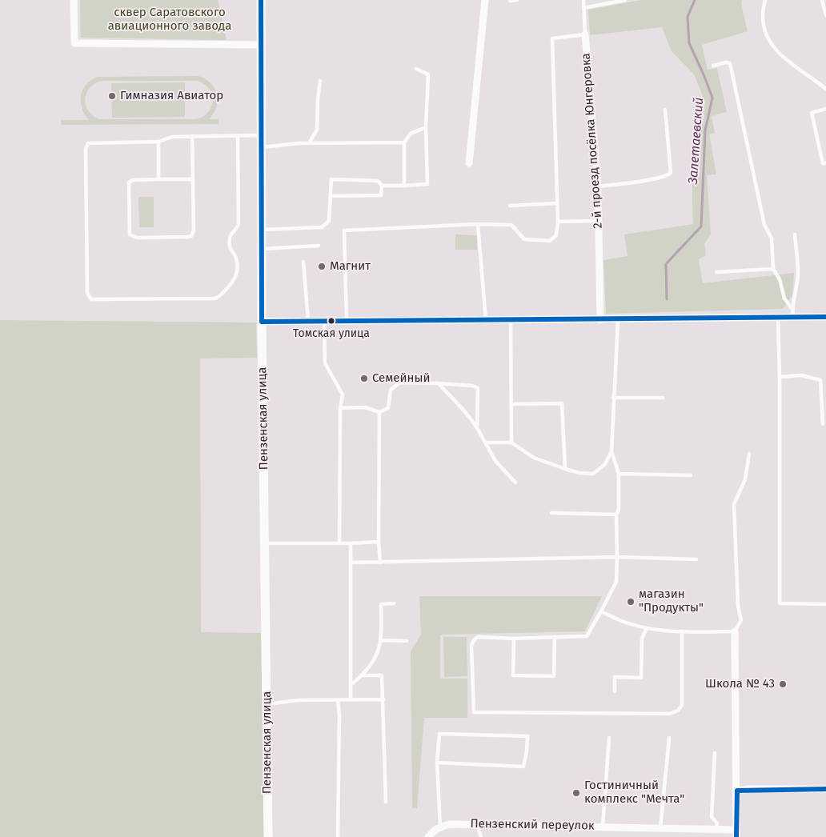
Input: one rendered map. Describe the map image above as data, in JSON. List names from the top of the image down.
{
  "streets": {
    "street": ["2-й проезд посёлка Юнгеровка", "Пензенская улица", "Пензенский переулок"]
  },
  "water": ["Залетаевский"],
  "parks": ["сквер Саратовского авиационного завода"],
  "places": [
    "Гимназия Авиатор",
    "Магнит",
    "Томская улица",
    "Семейный",
    "магазин \"Продукты\"",
    "Школа № 43",
    "Гостиничный комплекс \"Мечта\""
  ]
}
